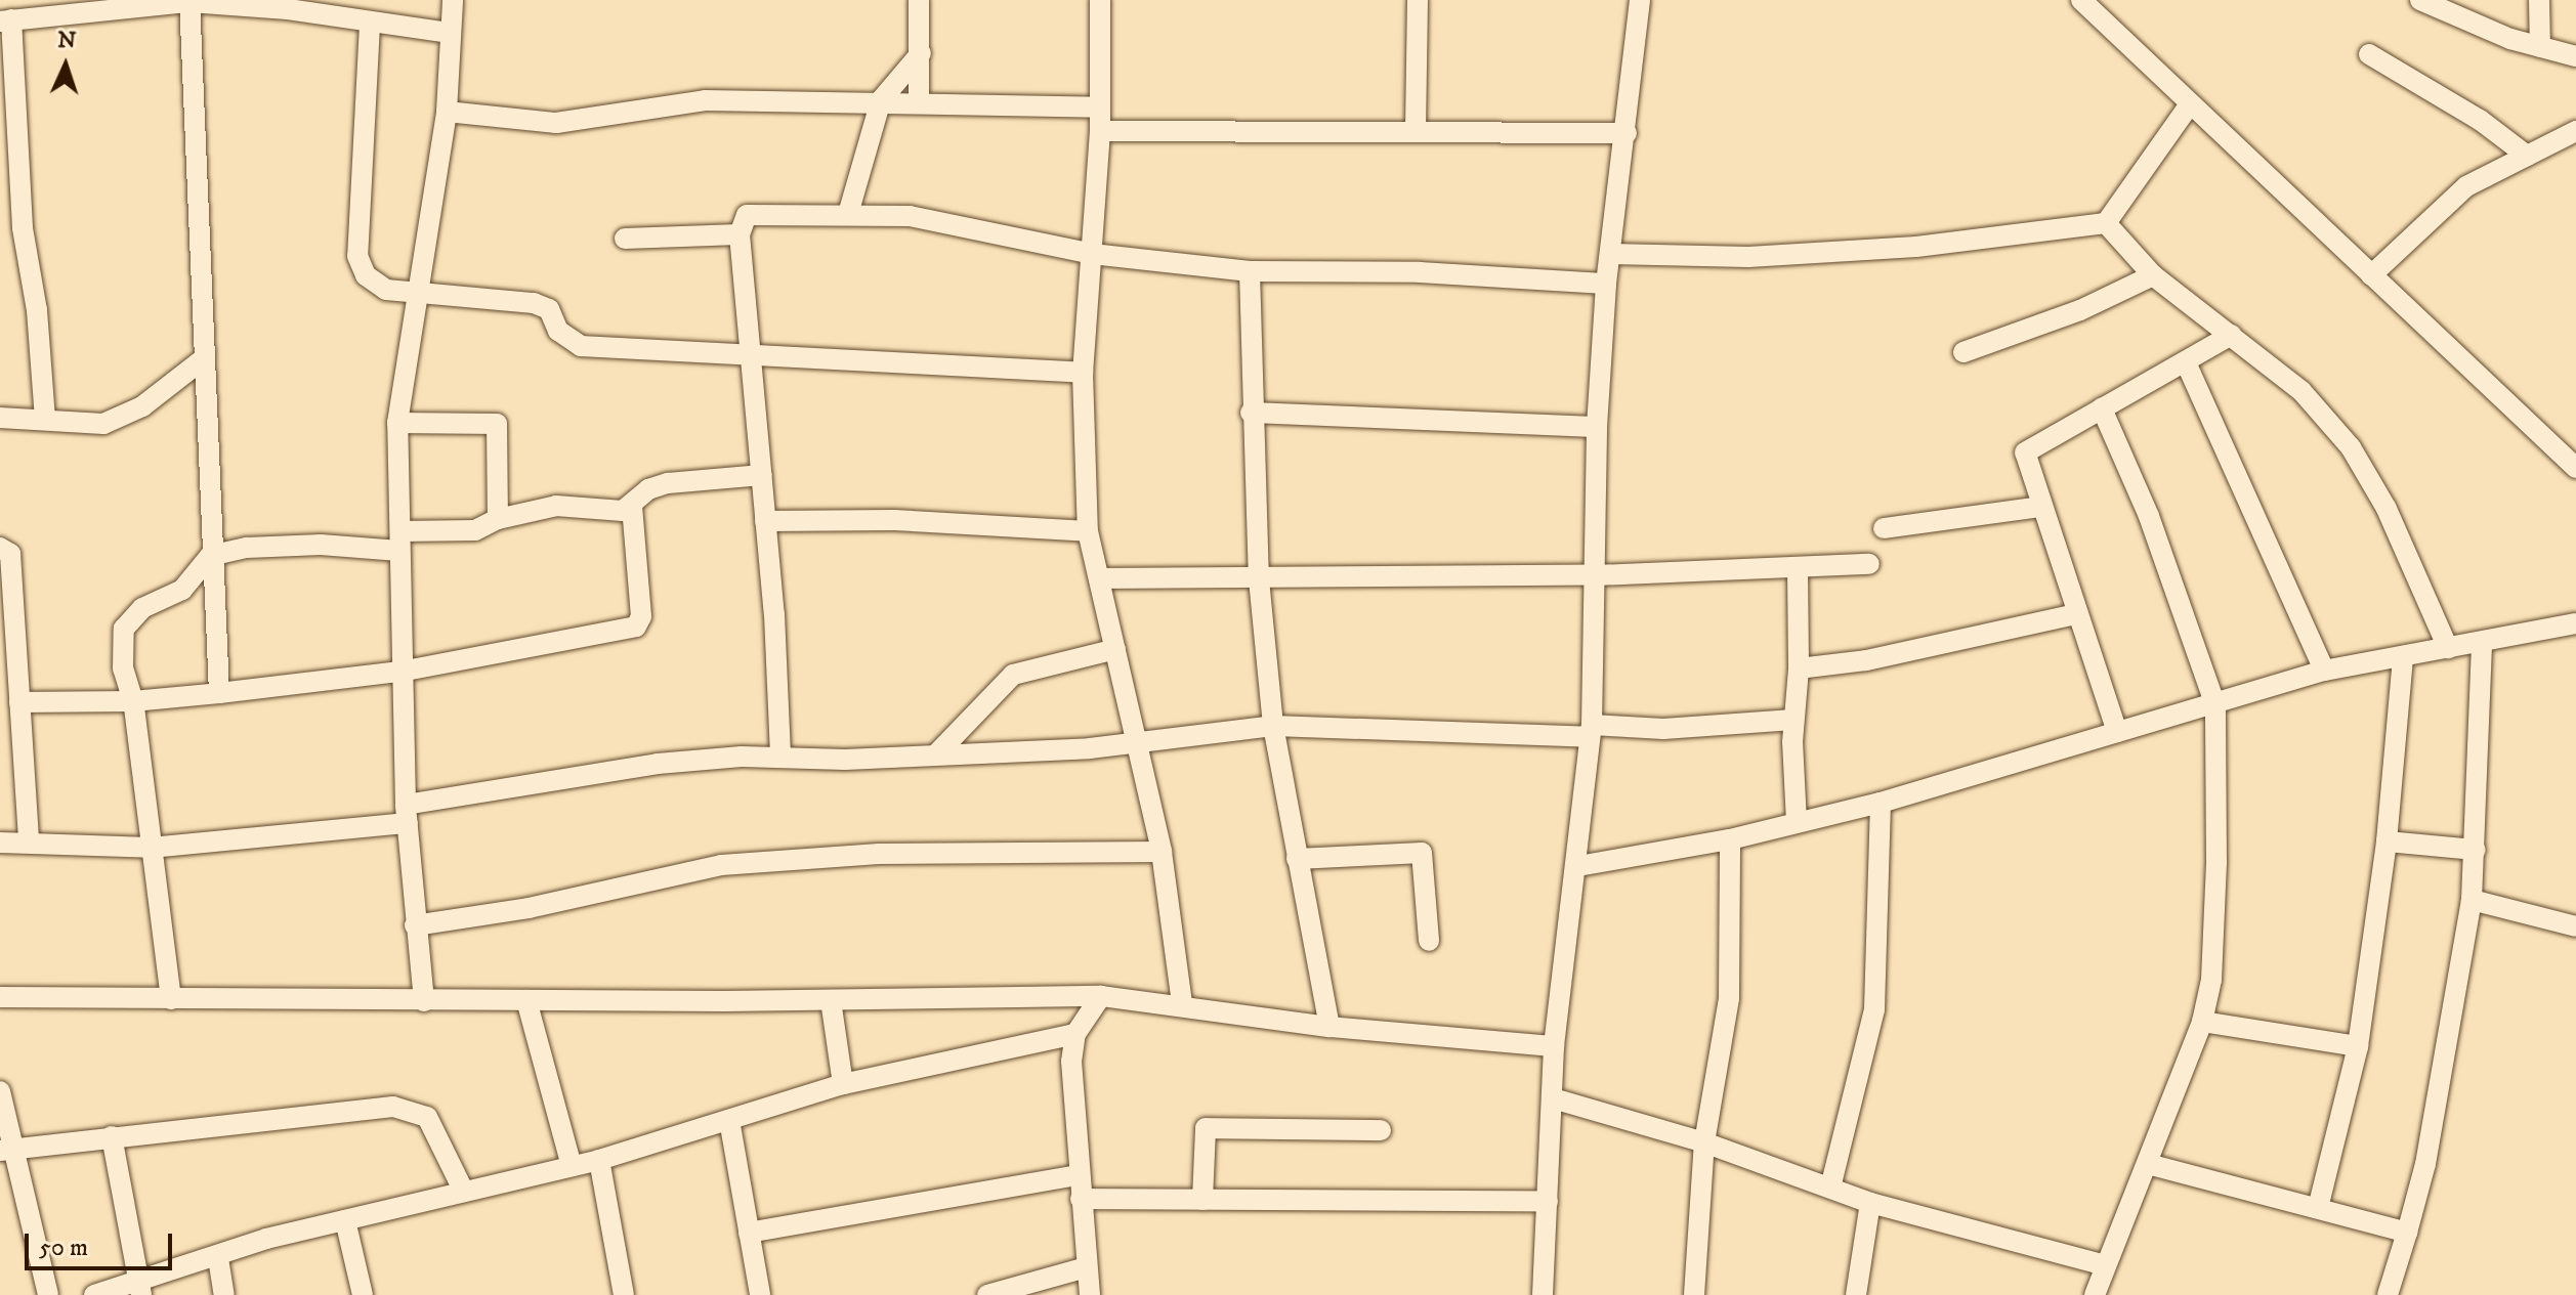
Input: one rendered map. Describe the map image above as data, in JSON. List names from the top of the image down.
{
  "scale_bar": "50 m",
  "north": "top"
}
